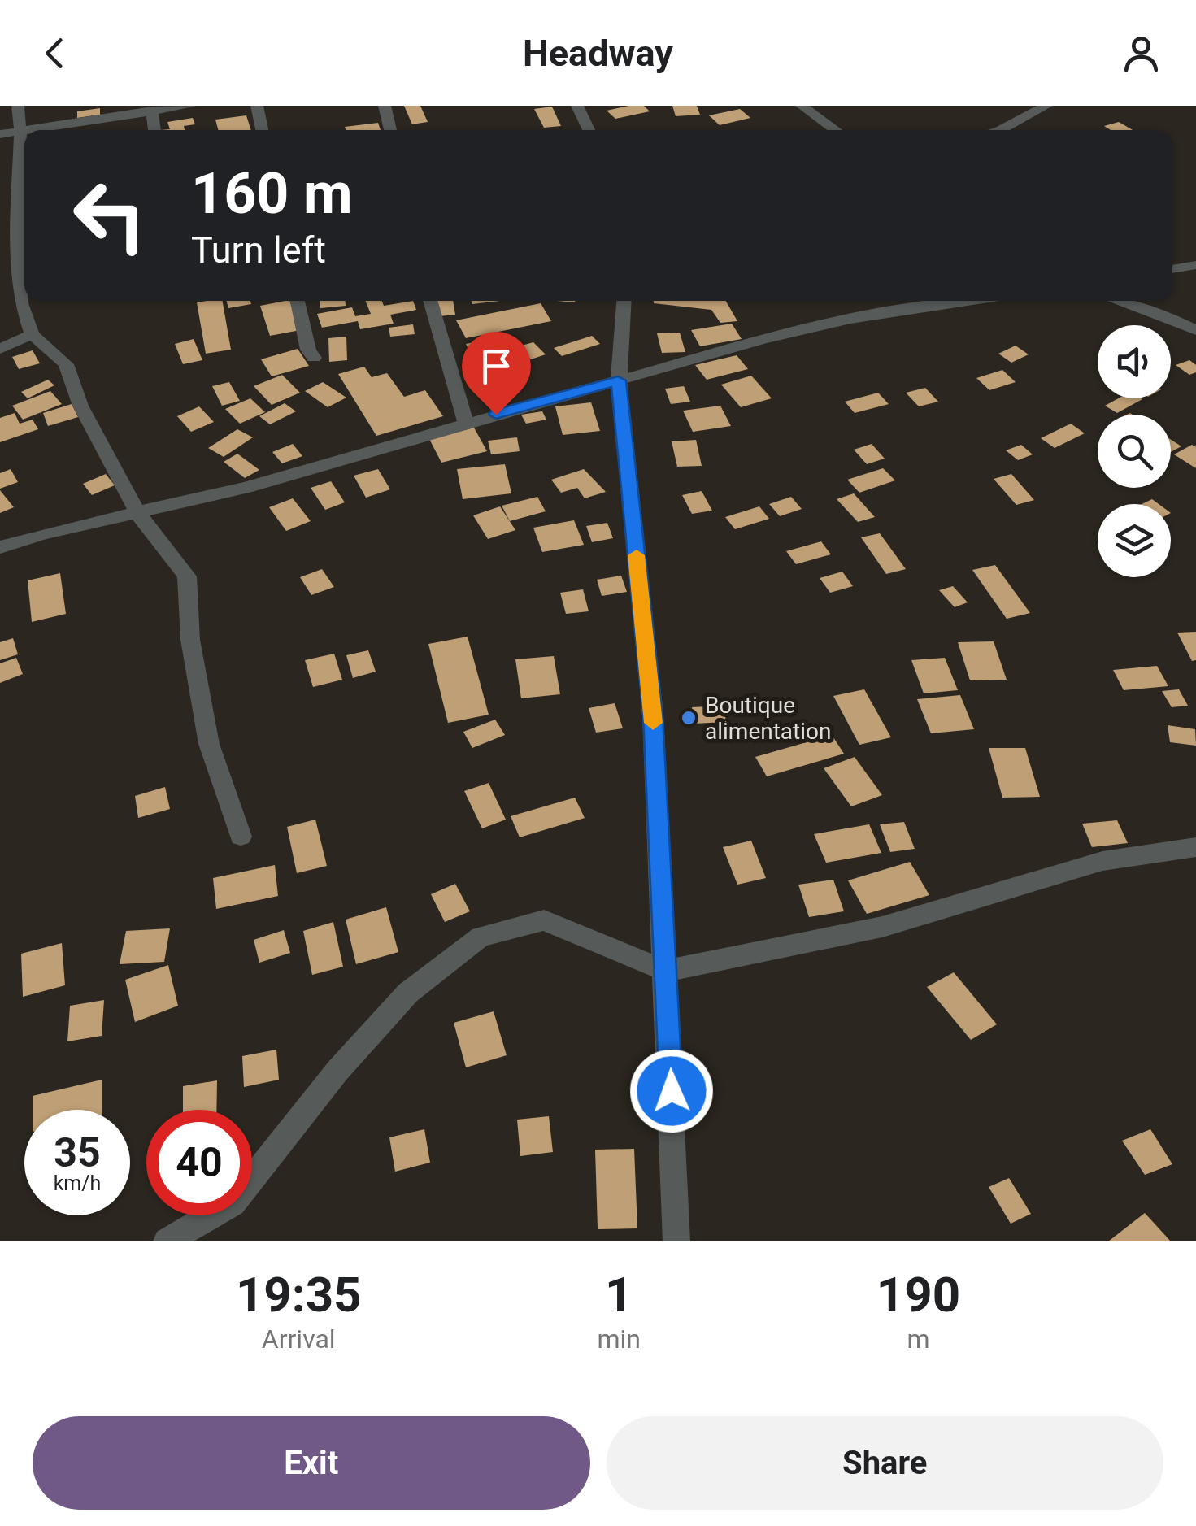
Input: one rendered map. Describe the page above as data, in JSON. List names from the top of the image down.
{
  "places": ["Boutique alimentation"],
  "page": {
    "header": "Headway",
    "turn": ["160 m", "Turn left"],
    "speed": "35 km/h",
    "limit": "40",
    "eta": [
      "19:35",
      "Arrival",
      "1",
      "min",
      "190",
      "m"
    ],
    "buttons": ["Exit", "Share"]
  }
}
